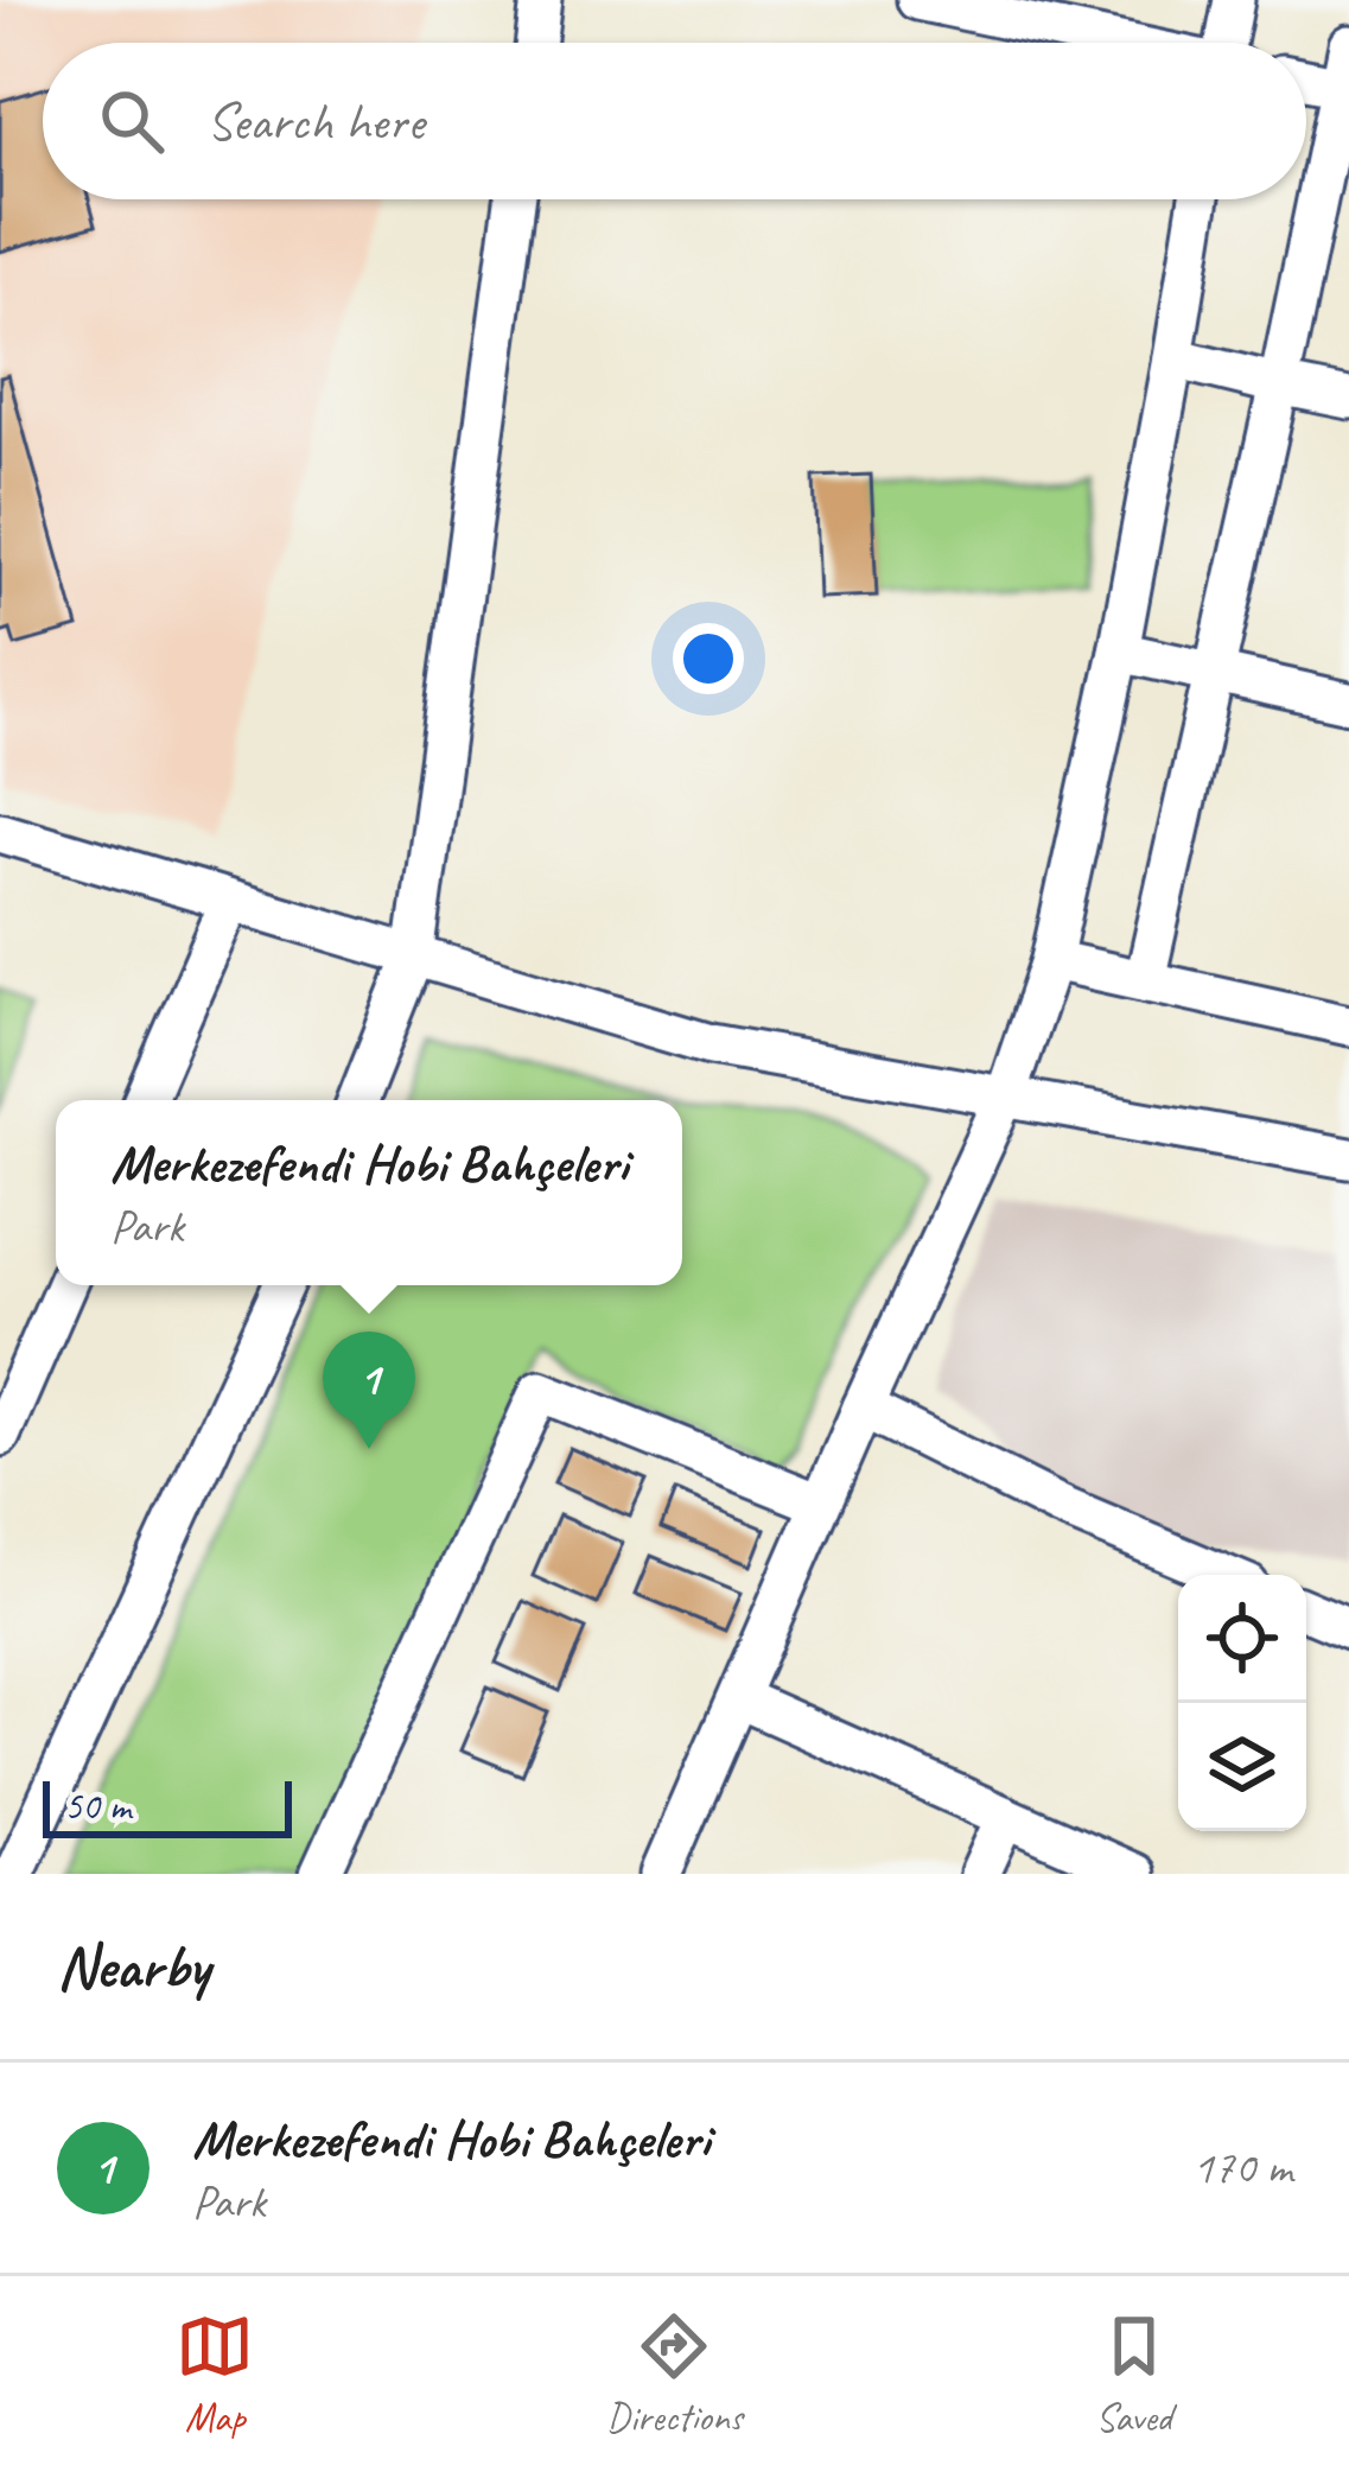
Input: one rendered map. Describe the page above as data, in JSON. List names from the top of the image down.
{
  "scale_bar": "50 m",
  "page": {
    "search": "Search here",
    "popup": ["Merkezefendi Hobi Bahçeleri", "Park"],
    "pins": "1",
    "scale": "50 m",
    "heading": "Nearby",
    "list": [
      {
        "mark": "1",
        "name": "Merkezefendi Hobi Bahçeleri",
        "note": "Park",
        "value": "170 m"
      }
    ],
    "nav": ["Map", "Directions", "Saved"]
  }
}
